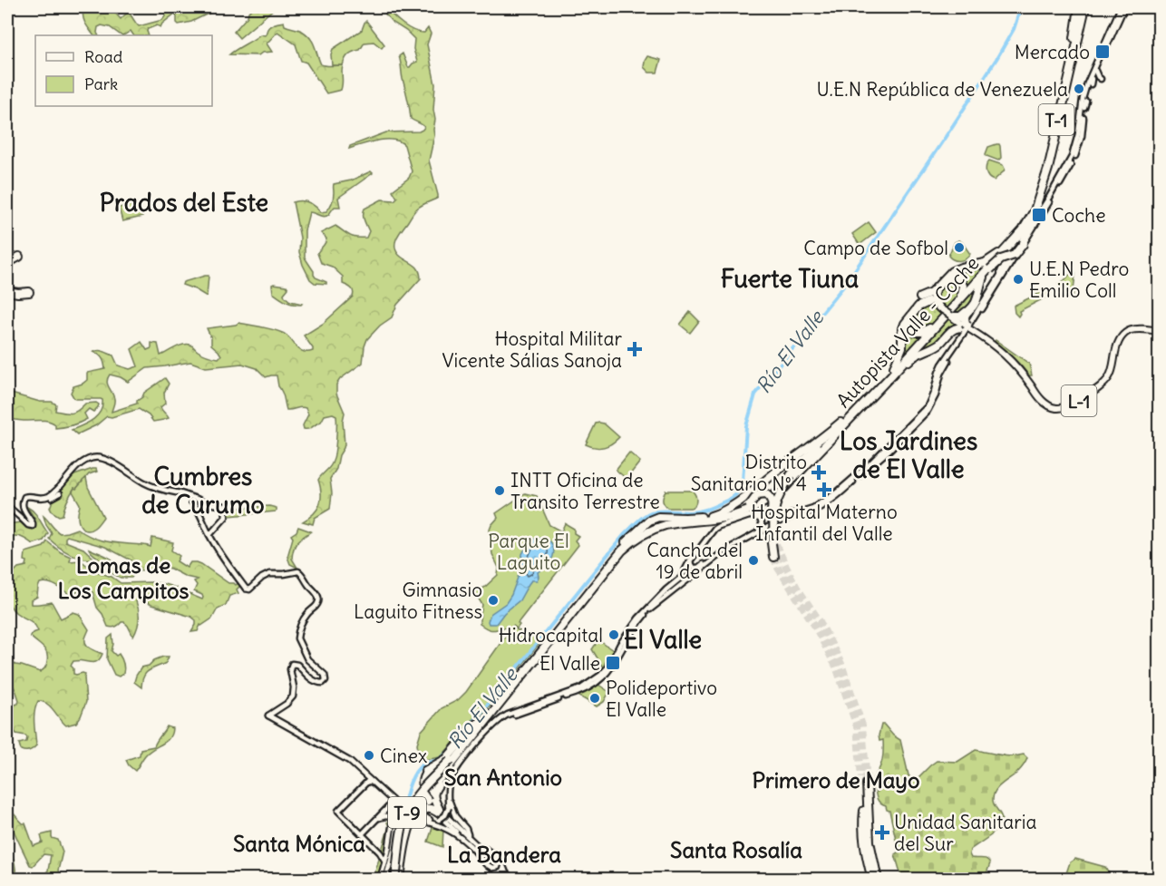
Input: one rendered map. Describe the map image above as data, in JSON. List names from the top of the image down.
{
  "streets": {
    "highway": ["T-1", "Autopista Valle - Coche", "T-9"],
    "main road": ["L-1"]
  },
  "crossings": [
    ["T-1", "Autopista Valle - Coche"],
    ["Autopista Valle - Coche", "T-9"]
  ],
  "districts": [
    "Prados del Este",
    "Fuerte Tiuna",
    "Los Jardines de El Valle",
    "Cumbres de Curumo",
    "Lomas de Los Campitos",
    "El Valle",
    "San Antonio",
    "Primero de Mayo",
    "Santa Mónica",
    "Santa Rosalía",
    "La Bandera"
  ],
  "water": ["Río El Valle"],
  "parks": ["Parque El Laguito"],
  "places": {
    "transit": ["Mercado", "Coche", "El Valle"],
    "other": [
      "U.E.N República de Venezuela",
      "Campo de Sofbol",
      "U.E.N Pedro Emilio Coll",
      "INTT Oficina de Transito Terrestre",
      "Cancha del 19 de abril",
      "Gimnasio Laguito Fitness",
      "Hidrocapital",
      "Polideportivo El Valle",
      "Cinex"
    ],
    "health": [
      "Hospital Militar Vicente Sálias Sanoja",
      "Distrito Sanitario N° 4",
      "Hospital Materno Infantil del Valle",
      "Unidad Sanitaria del Sur"
    ]
  },
  "legend": ["Road", "Park"]
}
